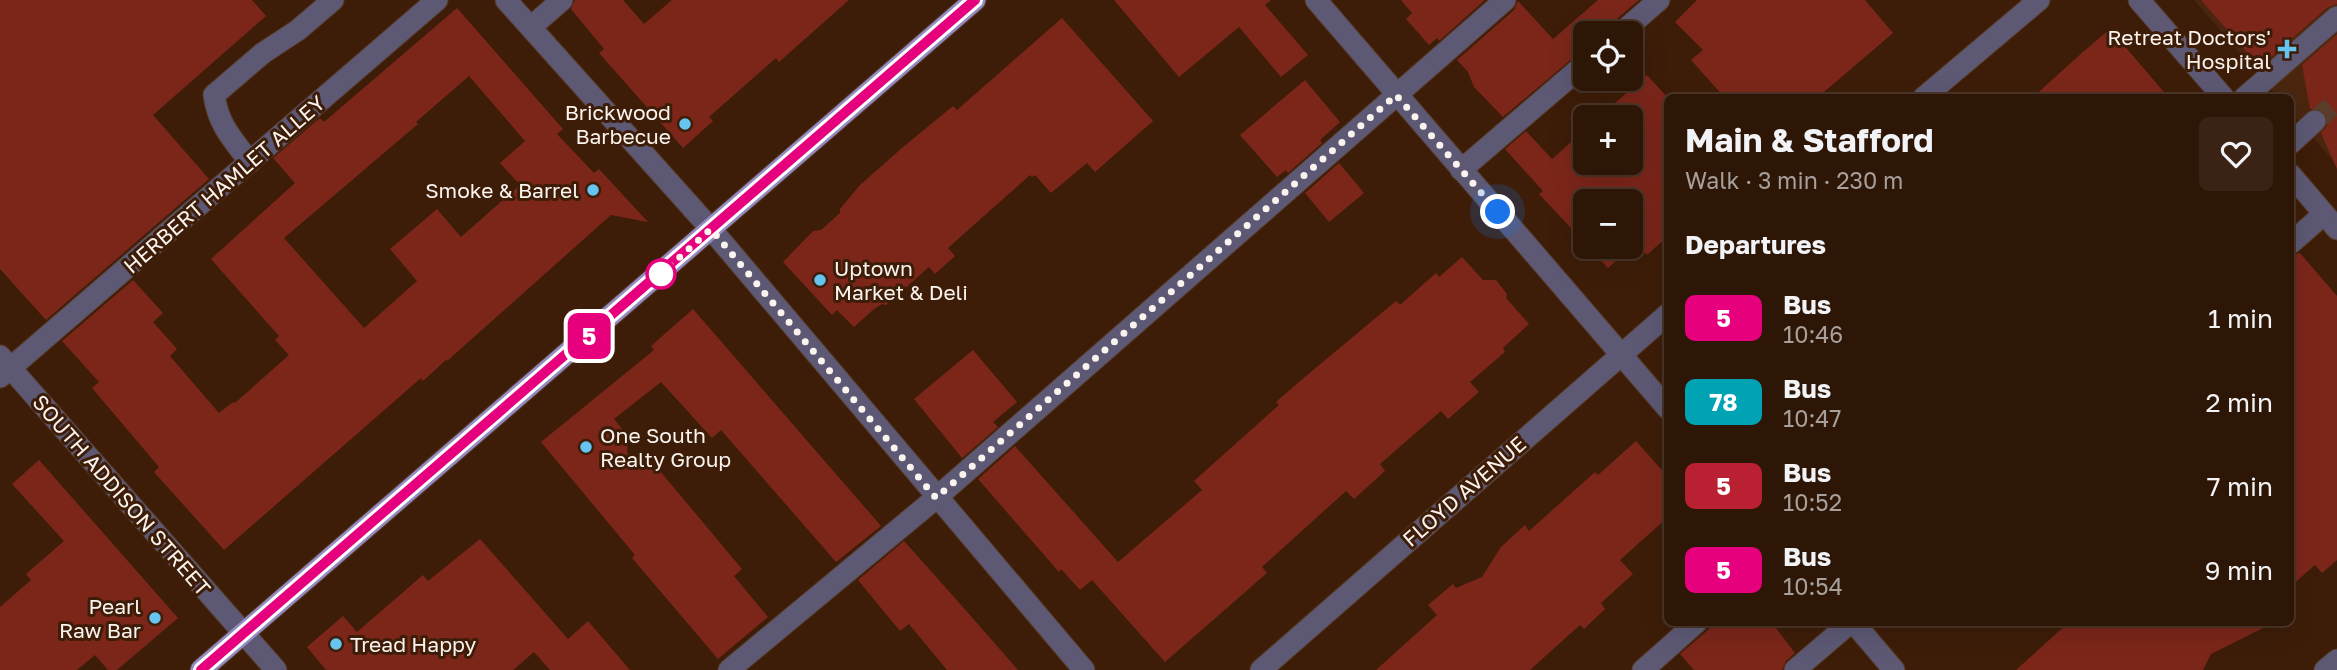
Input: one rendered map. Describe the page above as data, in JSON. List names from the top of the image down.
{
  "streets": {
    "street": ["HERBERT HAMLET ALLEY", "FLOYD AVENUE", "SOUTH ADDISON STREET"]
  },
  "crossings": [
    ["HERBERT HAMLET ALLEY", "SOUTH ADDISON STREET"]
  ],
  "places": {
    "health": ["Retreat Doctors' Hospital"],
    "other": [
      "Brickwood Barbecue",
      "Smoke & Barrel",
      "Uptown Market & Deli",
      "One South Realty Group",
      "Pearl Raw Bar",
      "Tread Happy"
    ]
  },
  "lines": ["bus line 5"],
  "page": {
    "on_map": "5",
    "map_buttons": ["+", "−"],
    "heading": [
      ["Main & Stafford", "Walk · 3 min · 230 m"],
      "Departures"
    ],
    "list": [
      {
        "mark": "5",
        "name": "Bus",
        "note": "10:46",
        "value": "1 min"
      },
      {
        "mark": "78",
        "name": "Bus",
        "note": "10:47",
        "value": "2 min"
      },
      {
        "mark": "5",
        "name": "Bus",
        "note": "10:52",
        "value": "7 min"
      },
      {
        "mark": "5",
        "name": "Bus",
        "note": "10:54",
        "value": "9 min"
      }
    ]
  }
}
